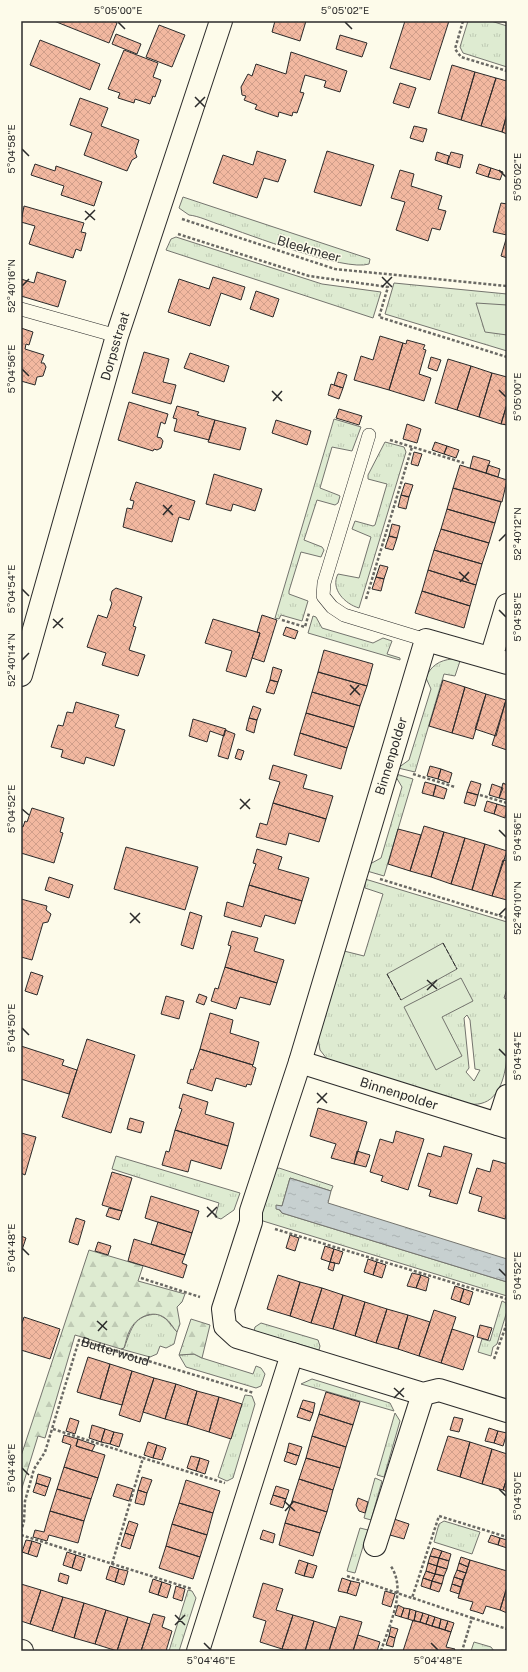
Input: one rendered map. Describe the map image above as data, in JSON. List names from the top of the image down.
{
  "streets": {
    "street": ["Dorpsstraat", "Binnenpolder"],
    "path": ["Bleekmeer", "Butterwoud"]
  },
  "crossings": [
    ["Bleekmeer", "Dorpsstraat"]
  ],
  "coordinates": [
    "5°05'00\"E",
    "5°05'02\"E",
    "5°04'58\"E",
    "52°40'16\"N",
    "5°04'56\"E",
    "52°40'12\"N",
    "5°04'54\"E",
    "52°40'14\"N",
    "5°04'52\"E",
    "52°40'10\"N",
    "5°04'50\"E",
    "5°04'48\"E",
    "5°04'46\"E"
  ]
}
